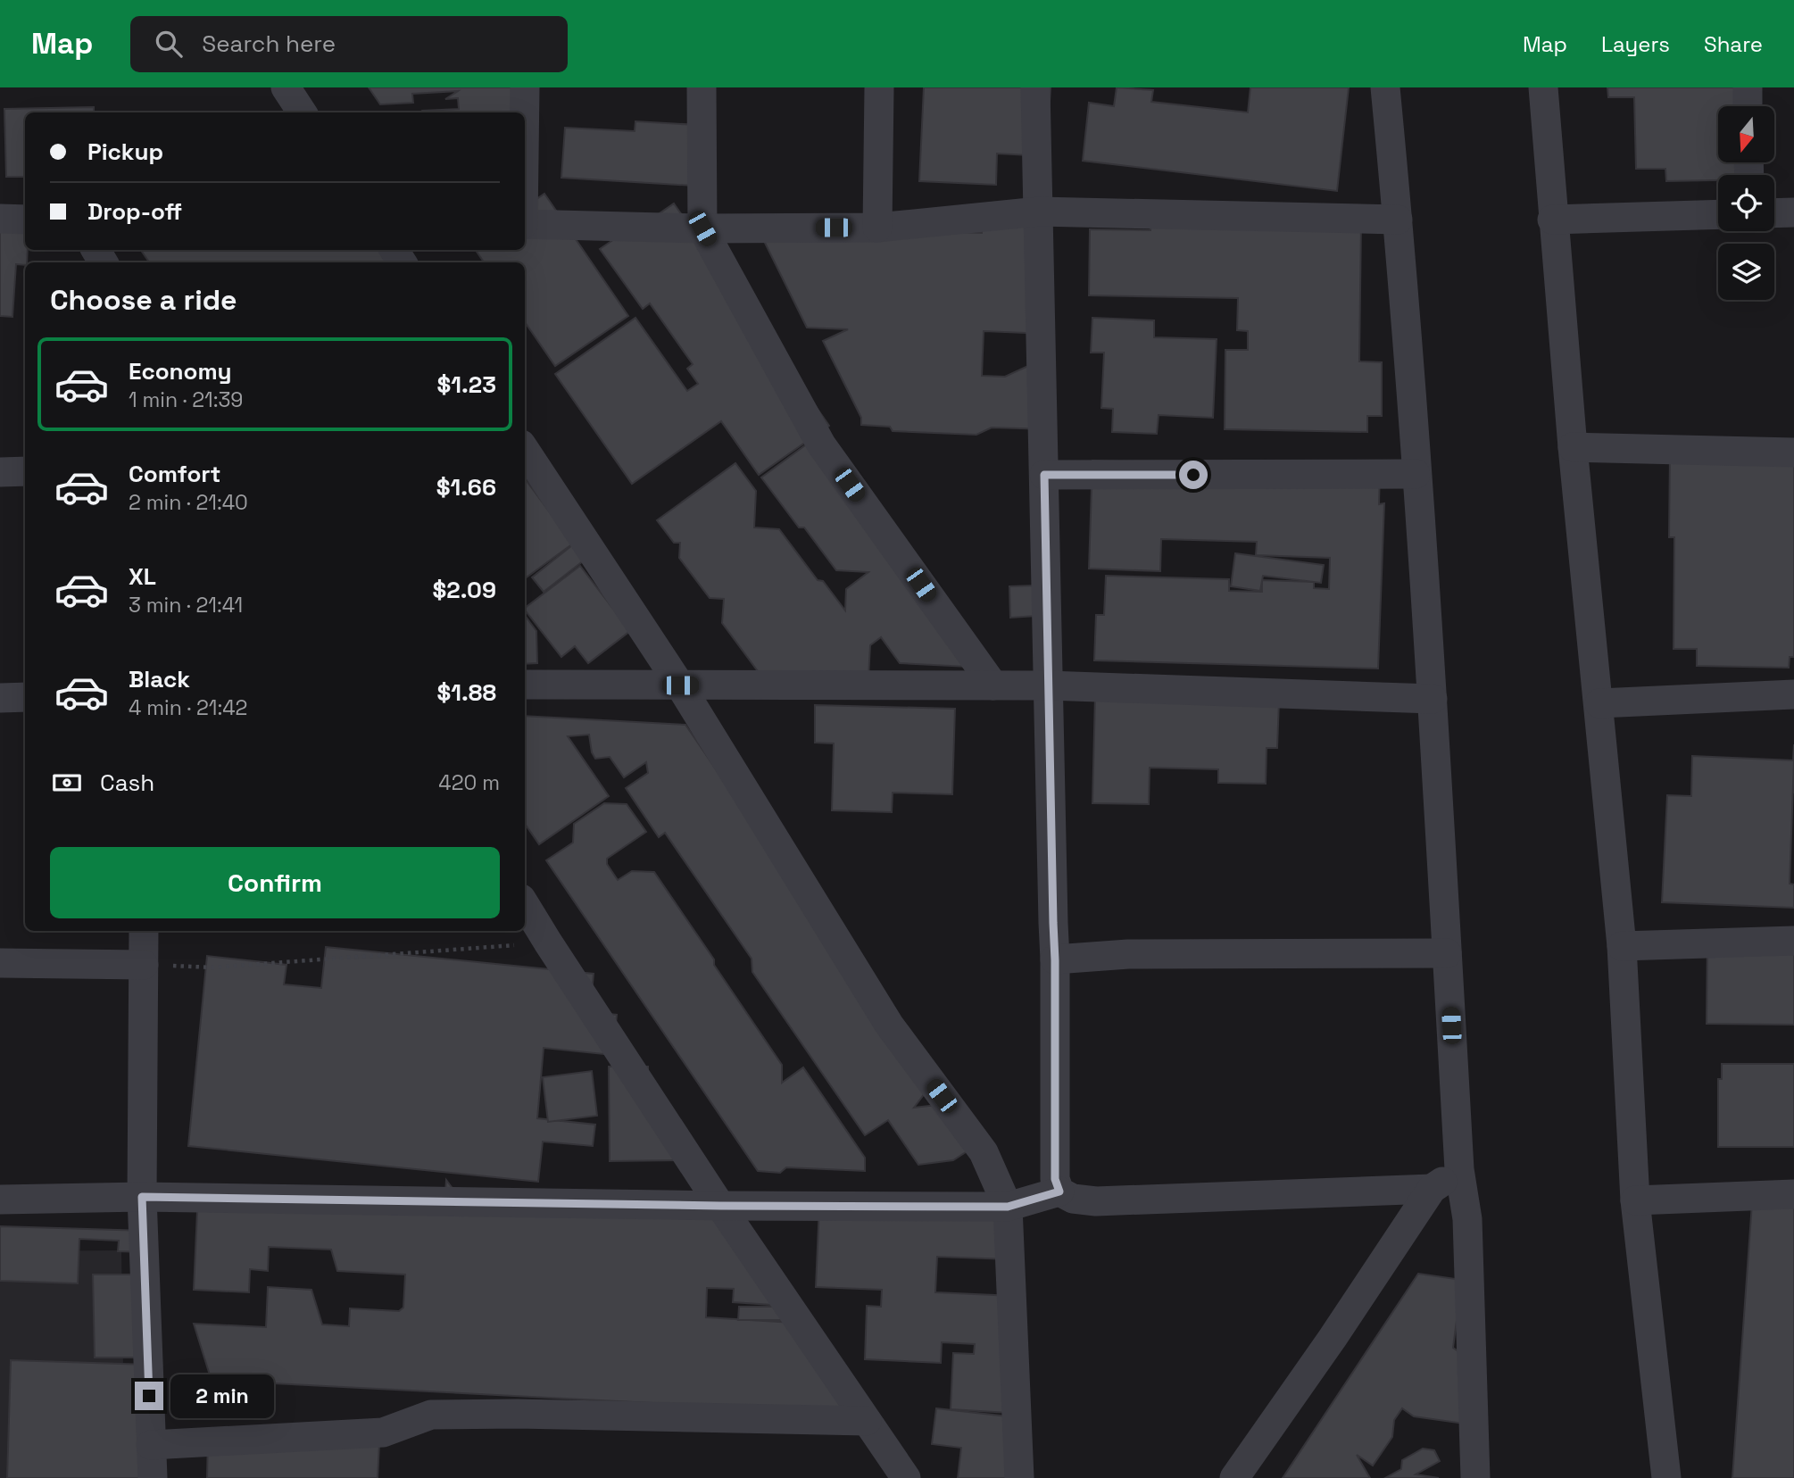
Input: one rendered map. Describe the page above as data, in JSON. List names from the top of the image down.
{
  "north": "bottom",
  "page": {
    "header": "Map",
    "search": "Search here",
    "nav": ["Map", "Layers", "Share"],
    "banner": ["Pickup", "Drop-off"],
    "heading": "Choose a ride",
    "list": [
      {
        "name": "Economy",
        "note": "1 min · 21:39",
        "value": "$1.23"
      },
      {
        "name": "Comfort",
        "note": "2 min · 21:40",
        "value": "$1.66"
      },
      {
        "name": "XL",
        "note": "3 min · 21:41",
        "value": "$2.09"
      },
      {
        "name": "Black",
        "note": "4 min · 21:42",
        "value": "$1.88"
      }
    ],
    "pay": ["Cash", "420 m"],
    "buttons": "Confirm",
    "bubble": "2 min"
  }
}
